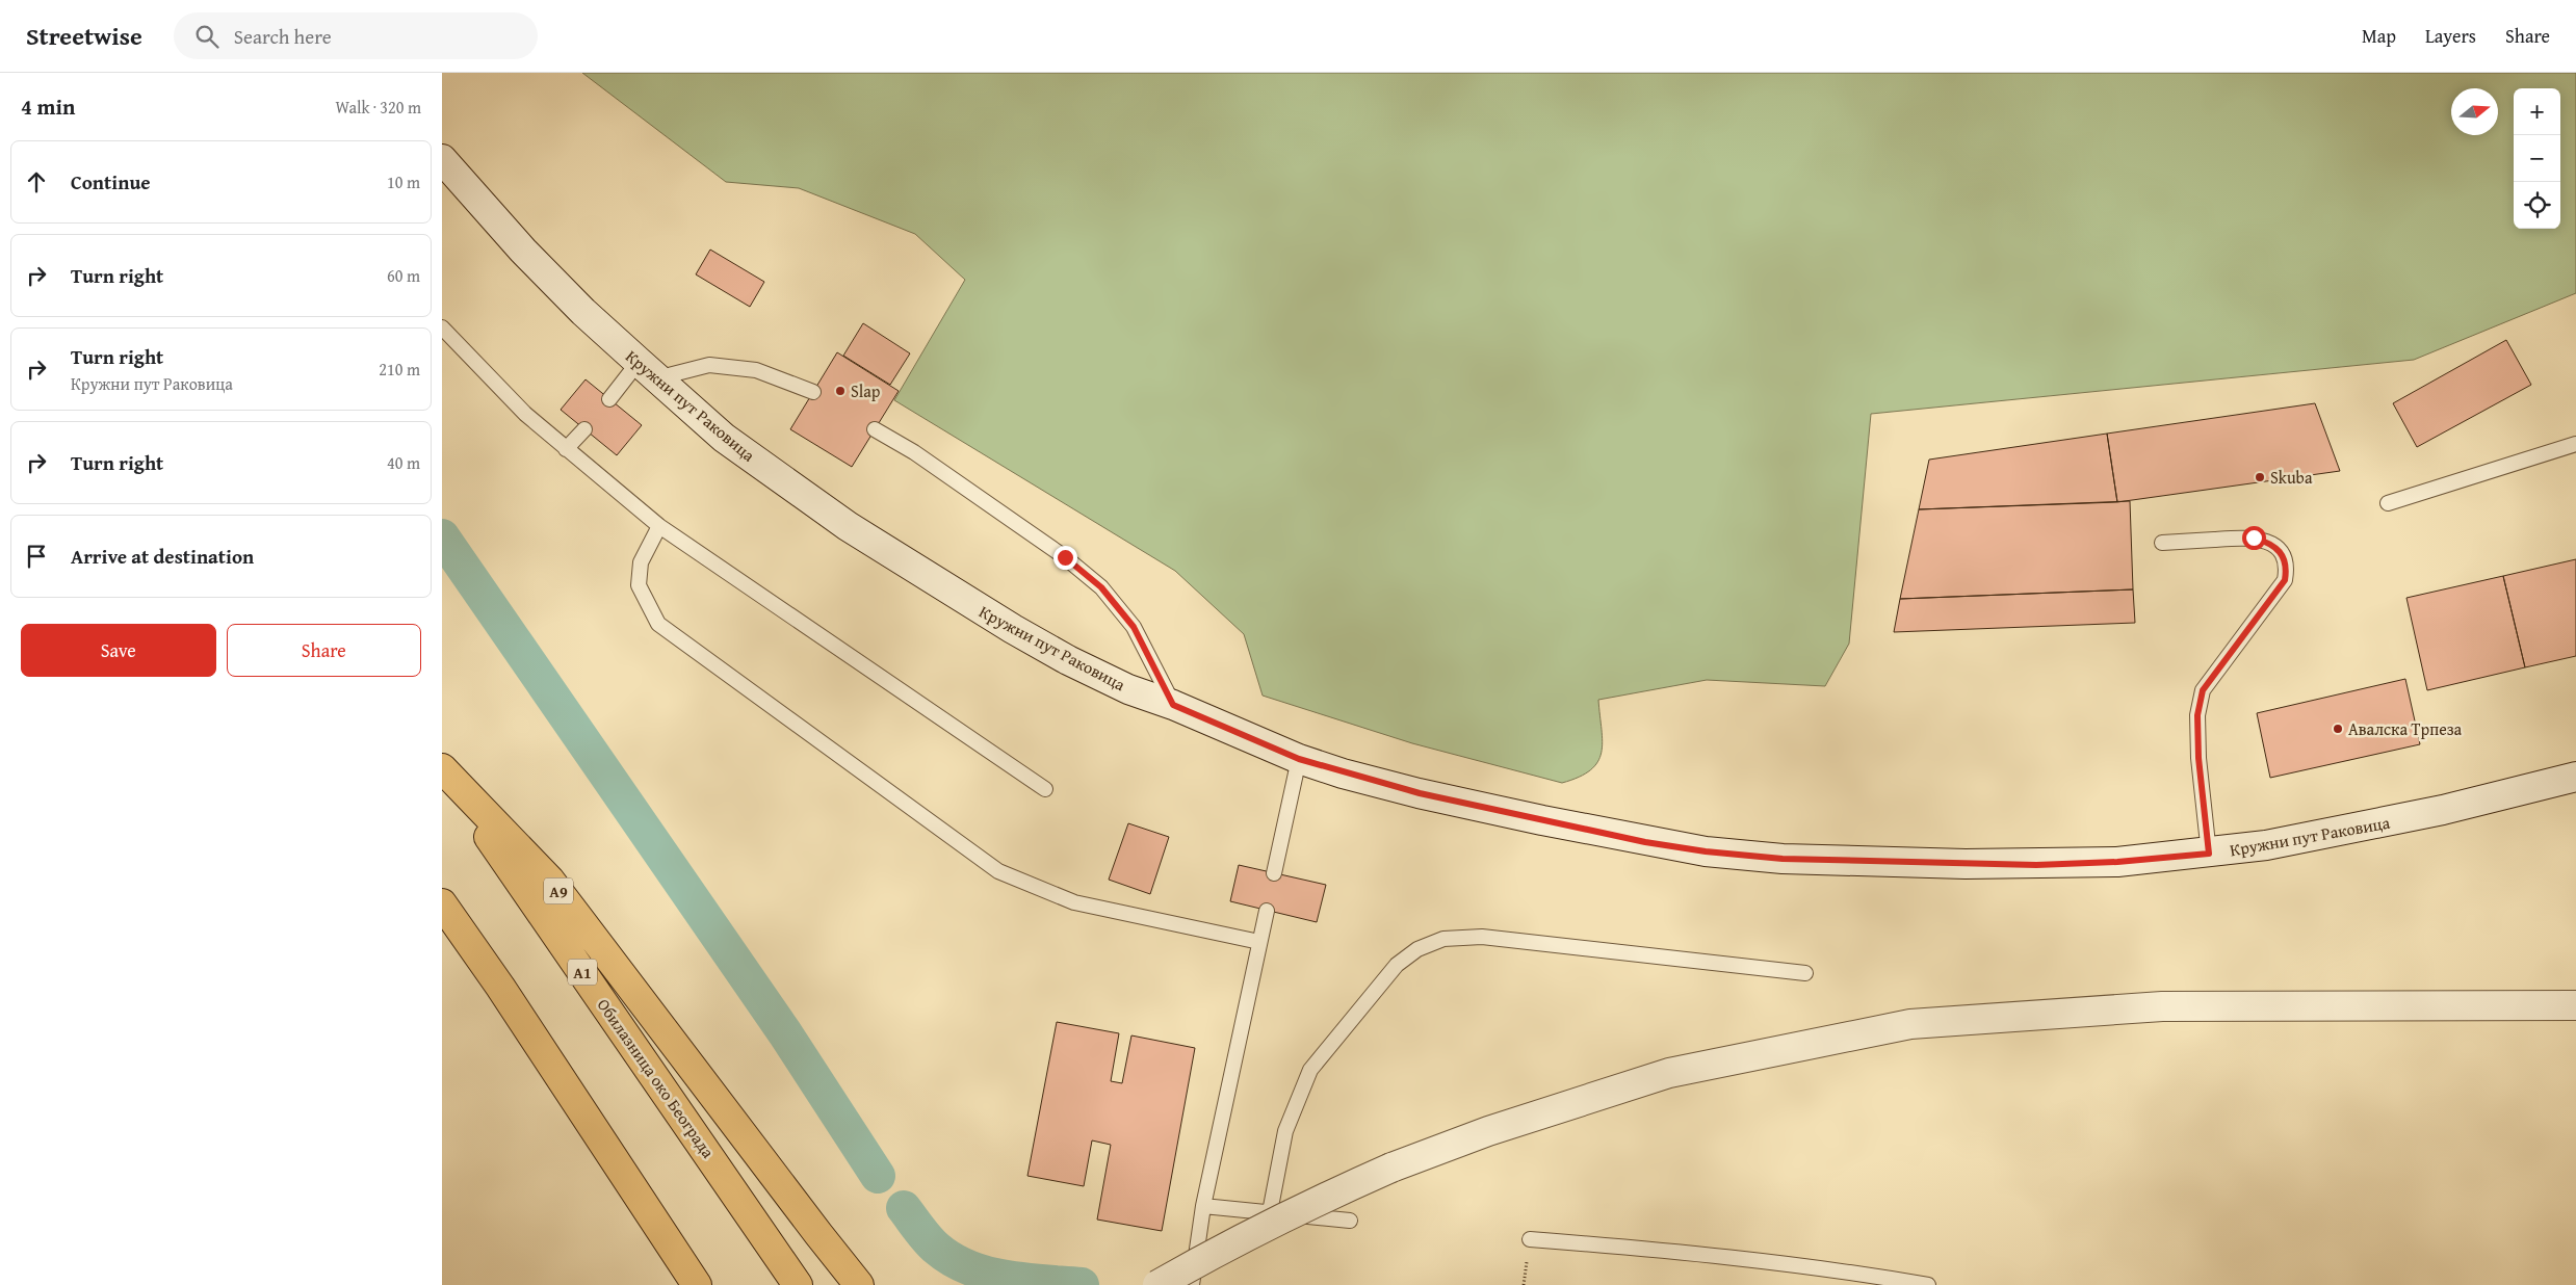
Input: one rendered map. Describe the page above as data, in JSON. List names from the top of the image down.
{
  "streets": {
    "highway": ["A9", "A1", "Обилазница око Београда"],
    "main road": ["Кружни пут Раковица"]
  },
  "crossings": [
    ["A9", "Обилазница око Београда"]
  ],
  "places": ["Slap", "Skuba", "Авалска Трпеза"],
  "north": "right",
  "page": {
    "header": "Streetwise",
    "search": "Search here",
    "nav": ["Map", "Layers", "Share"],
    "heading": ["4 min", "Walk · 320 m"],
    "map_buttons": ["+", "−"],
    "list": [
      ["Continue", "10 m"],
      ["Turn right", "60 m"],
      ["Turn right", "Кружни пут Раковица", "210 m"],
      ["Turn right", "40 m"],
      "Arrive at destination"
    ],
    "buttons": ["Save", "Share"]
  }
}
